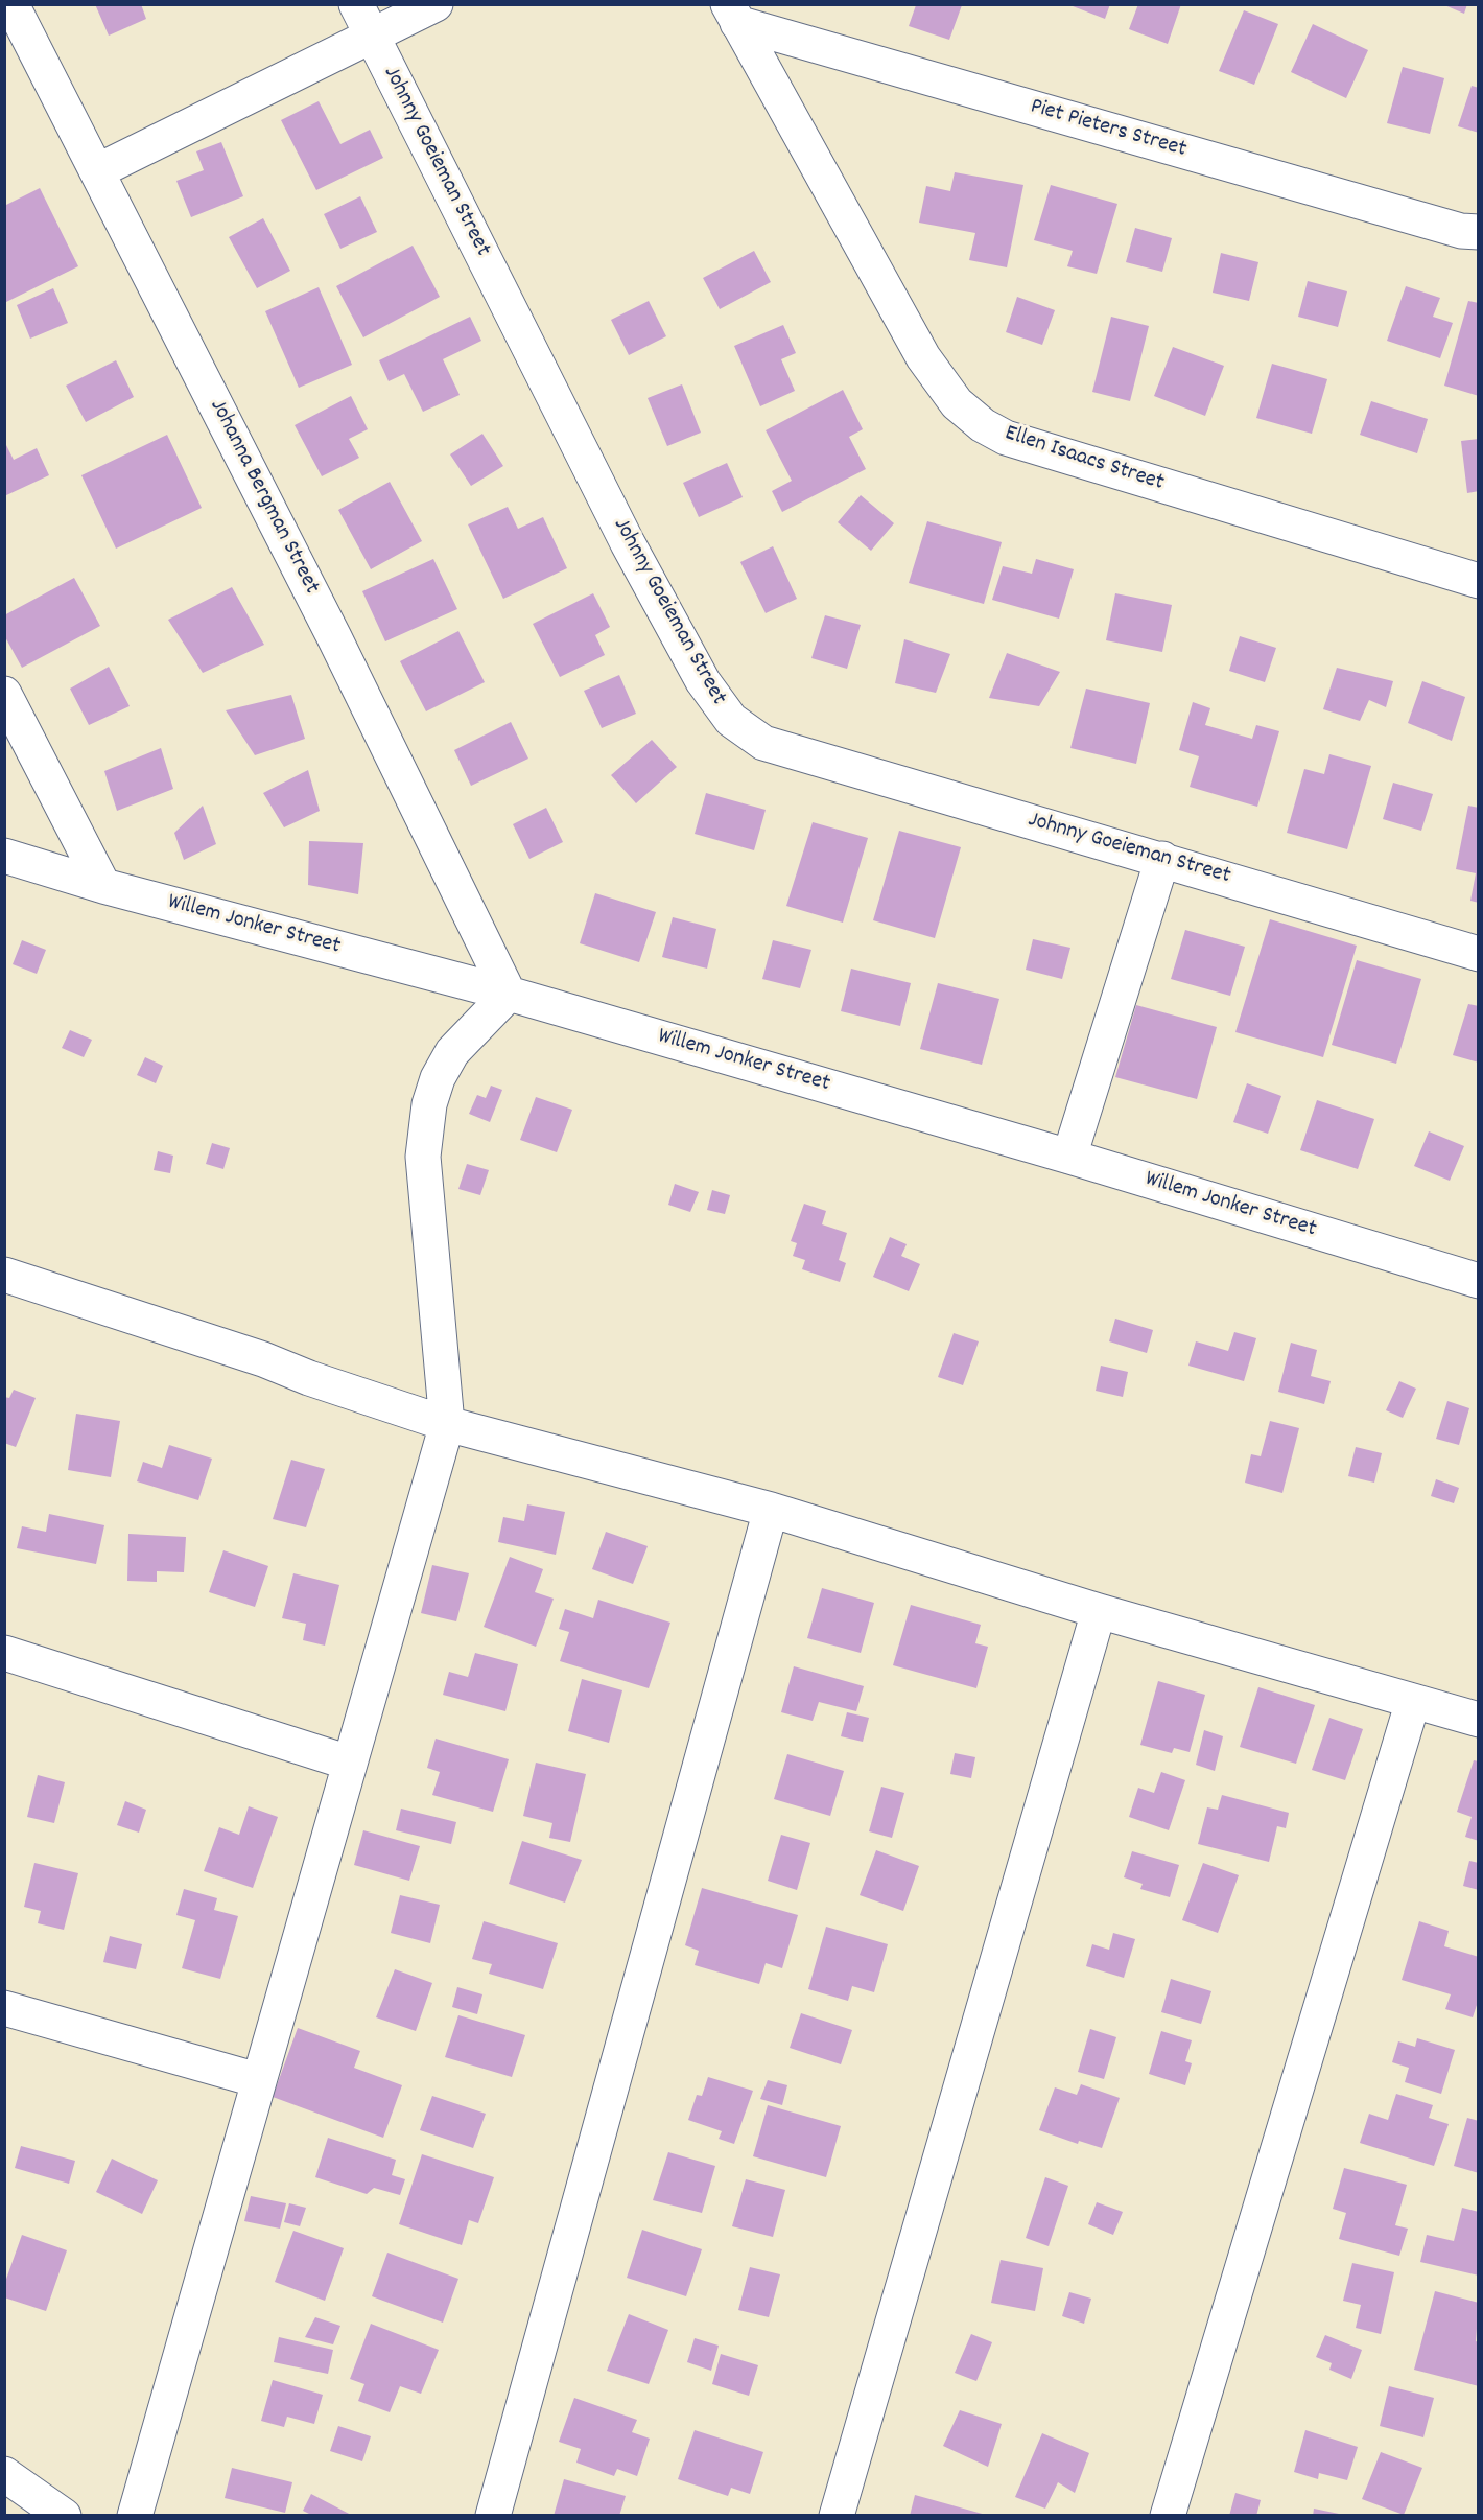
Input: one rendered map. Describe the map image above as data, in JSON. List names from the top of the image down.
{
  "streets": {
    "street": [
      "Piet Pieters Street",
      "Johnny Goeieman Street",
      "Ellen Isaacs Street",
      "Johanna Bergman Street",
      "Willem Jonker Street"
    ]
  },
  "crossings": [
    ["Piet Pieters Street", "Ellen Isaacs Street"],
    ["Johanna Bergman Street", "Willem Jonker Street"]
  ]
}
